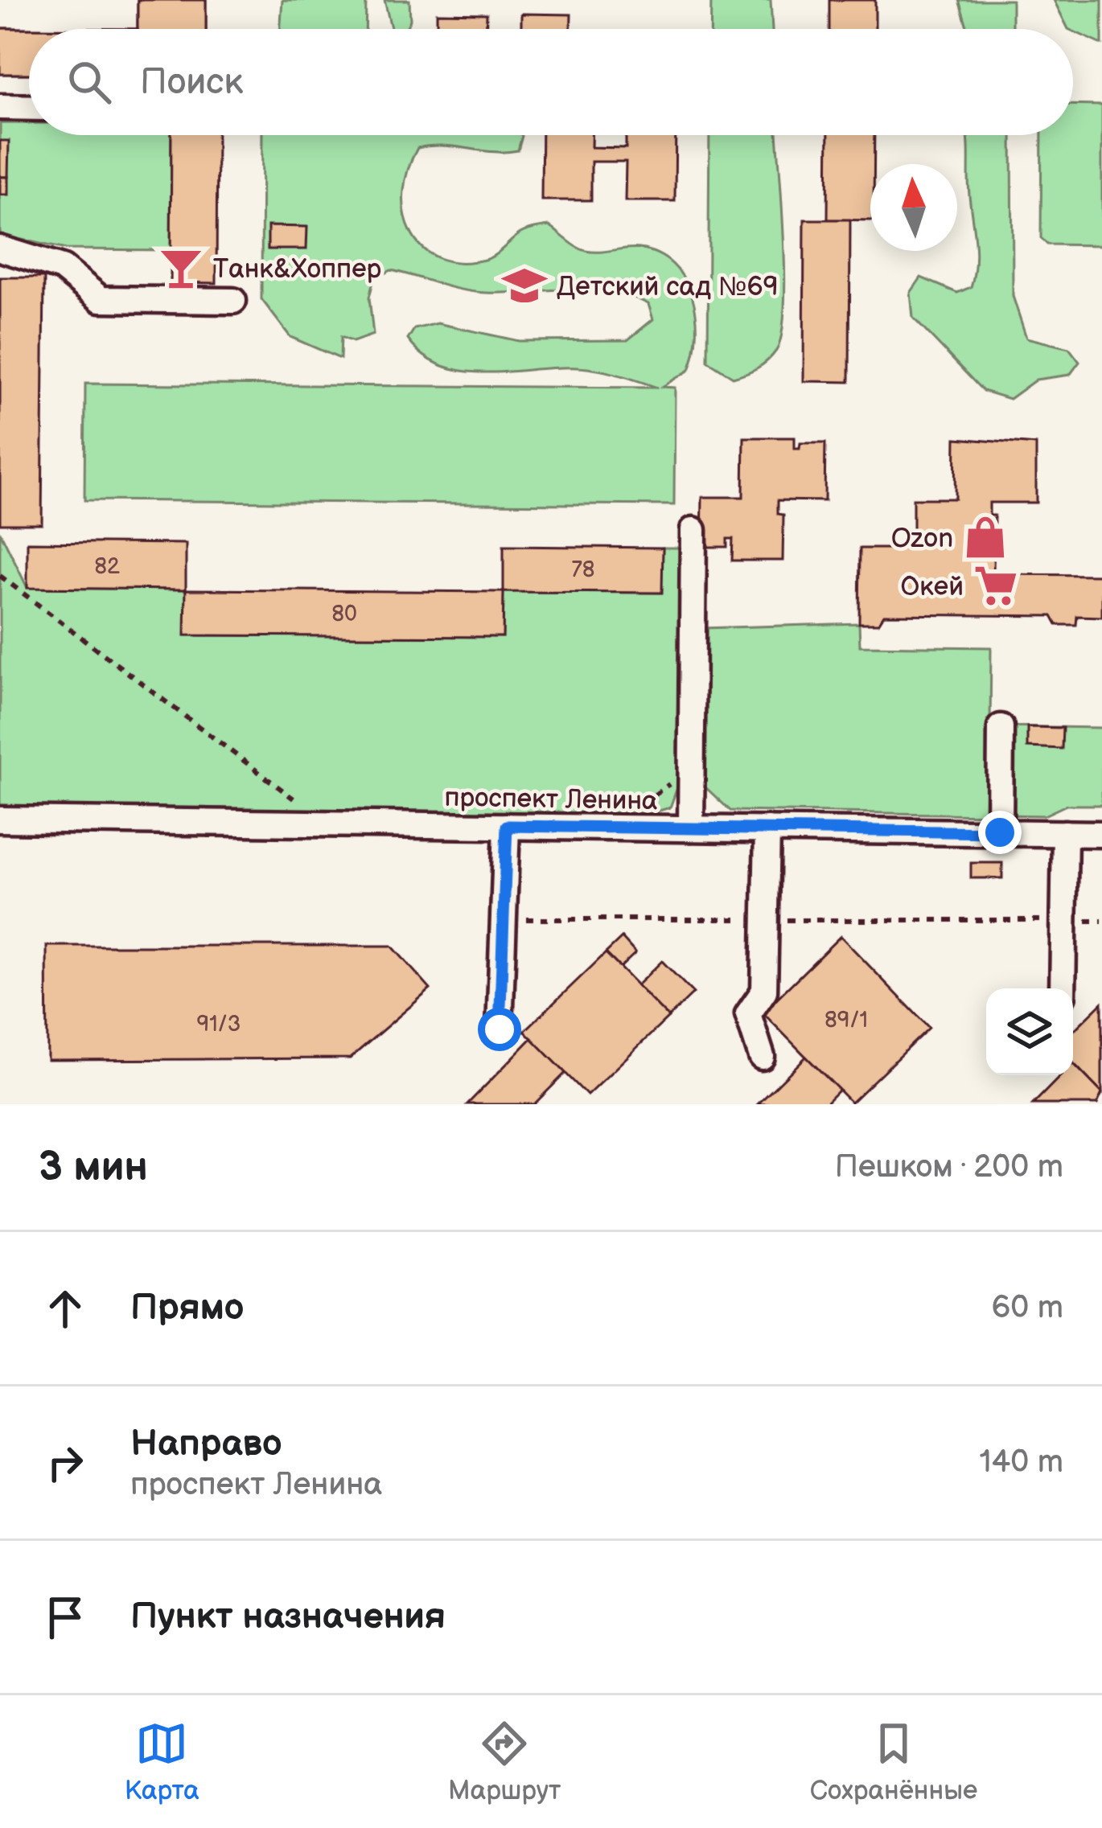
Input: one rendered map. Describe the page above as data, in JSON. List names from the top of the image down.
{
  "streets": {
    "street": ["проспект Ленина"]
  },
  "places": {
    "bar": ["Танк&Хоппер"],
    "school or university": ["Детский сад №69"],
    "shop": ["Ozon"],
    "supermarket": ["Окей"]
  },
  "house_numbers": [
    "82",
    "78",
    "80",
    "89/1",
    "91/3"
  ],
  "north": "top",
  "page": {
    "search": "Поиск",
    "heading": ["3 мин", "Пешком · 200 m"],
    "list": [
      ["Прямо", "60 m"],
      ["Направо", "проспект Ленина", "140 m"],
      "Пункт назначения"
    ],
    "nav": ["Карта", "Маршрут", "Сохранённые"]
  }
}
